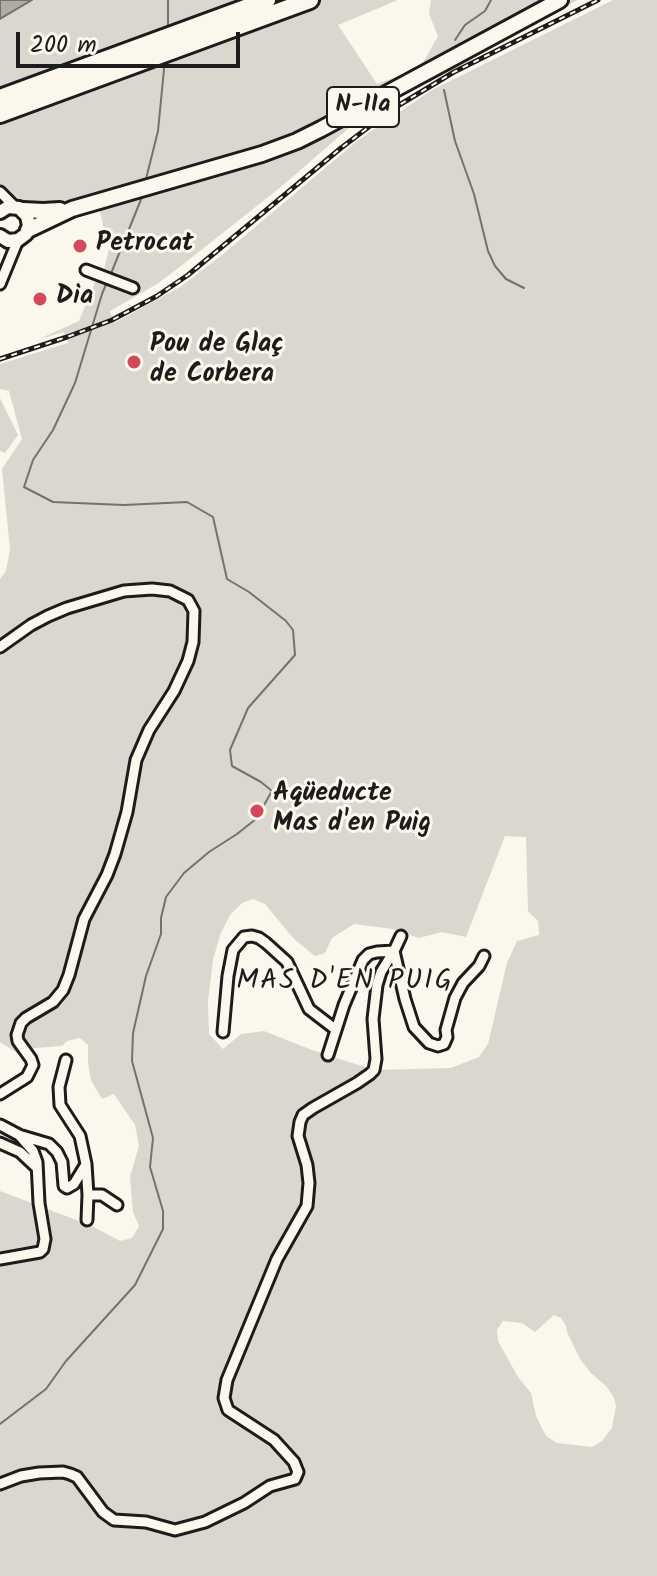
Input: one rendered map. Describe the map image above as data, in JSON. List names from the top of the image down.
{
  "streets": {
    "main road": ["N-IIa"]
  },
  "districts": ["MAS D'EN PUIG"],
  "places": [
    "Petrocat",
    "Dia",
    "Pou de Glaç de Corbera",
    "Aqüeducte Mas d'en Puig"
  ],
  "scale_bar": "200 m"
}
